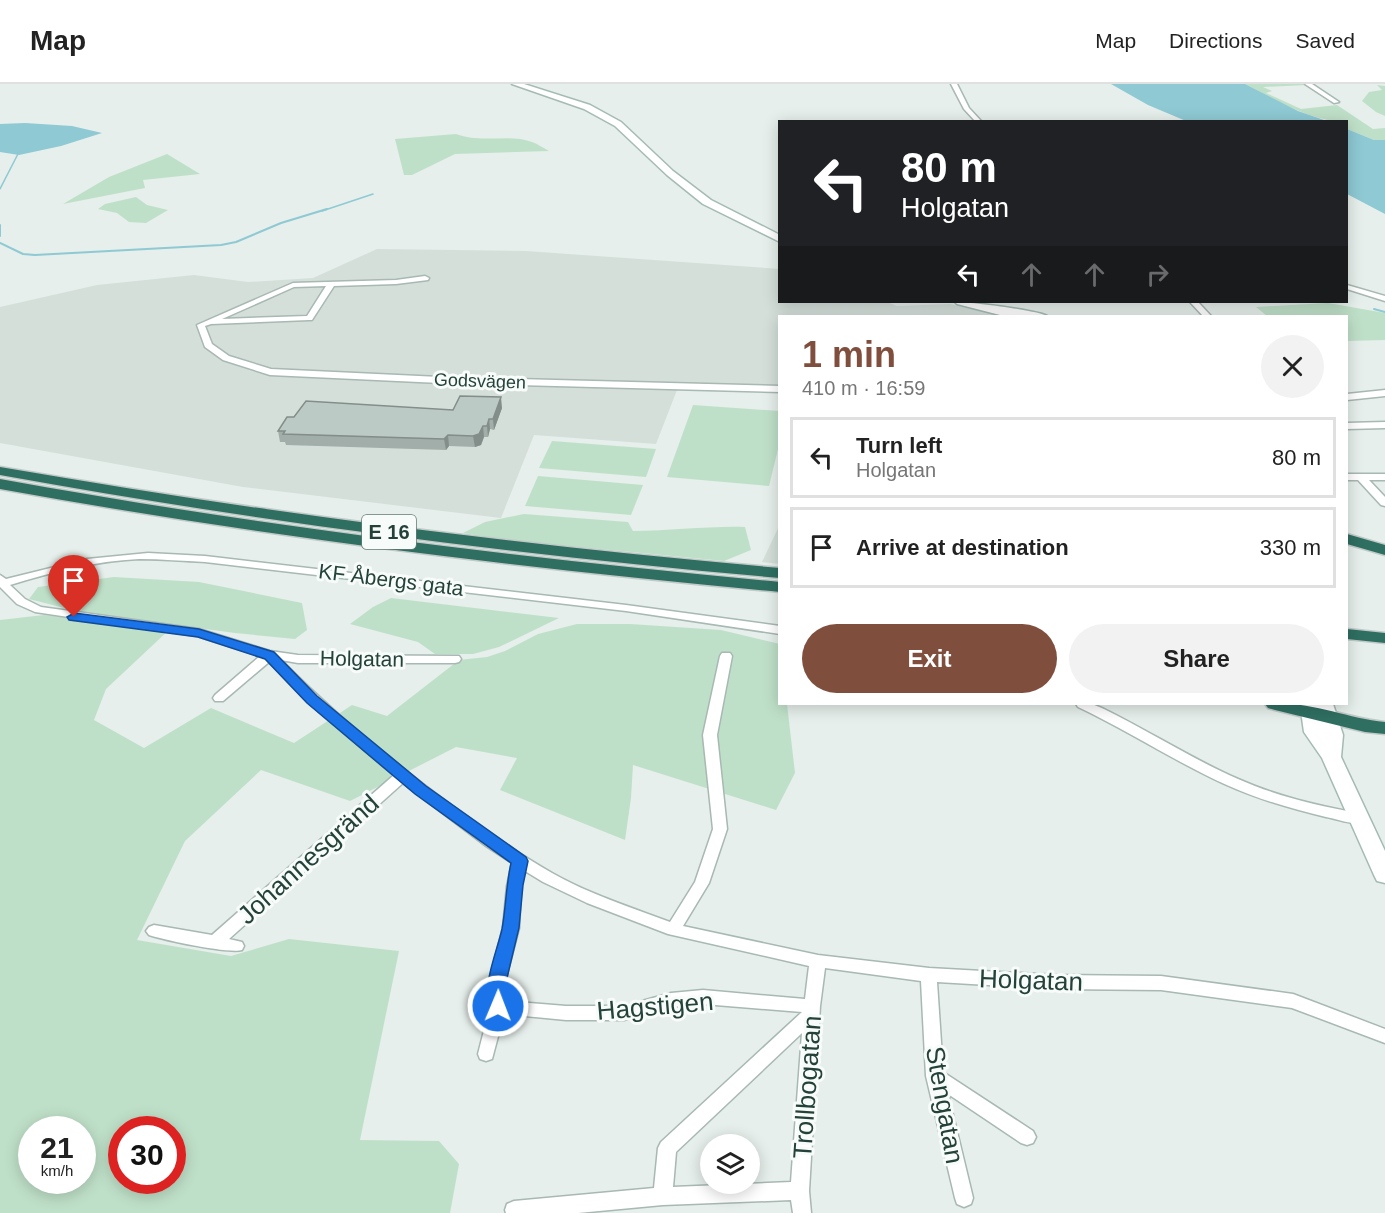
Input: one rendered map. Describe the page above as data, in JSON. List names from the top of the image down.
{
  "streets": {
    "highway": ["E 16"],
    "street": [
      "Godsvägen",
      "KF Åbergs gata",
      "Holgatan",
      "Johannesgränd",
      "Hagstigen",
      "Trollbogatan",
      "Stengatan"
    ]
  },
  "crossings": [
    ["KF Åbergs gata", "Holgatan"],
    ["Holgatan", "Johannesgränd"],
    ["Holgatan", "Trollbogatan"],
    ["Holgatan", "Stengatan"],
    ["Hagstigen", "Trollbogatan"]
  ],
  "page": {
    "header": "Map",
    "nav": ["Map", "Directions", "Saved"],
    "turn": ["80 m", "Holgatan"],
    "heading": ["1 min", "410 m · 16:59"],
    "list": [
      {
        "name": "Turn left",
        "note": "Holgatan",
        "value": "80 m"
      },
      {
        "name": "Arrive at destination",
        "value": "330 m"
      }
    ],
    "buttons": ["Exit", "Share"],
    "speed": "21 km/h",
    "limit": "30"
  }
}
